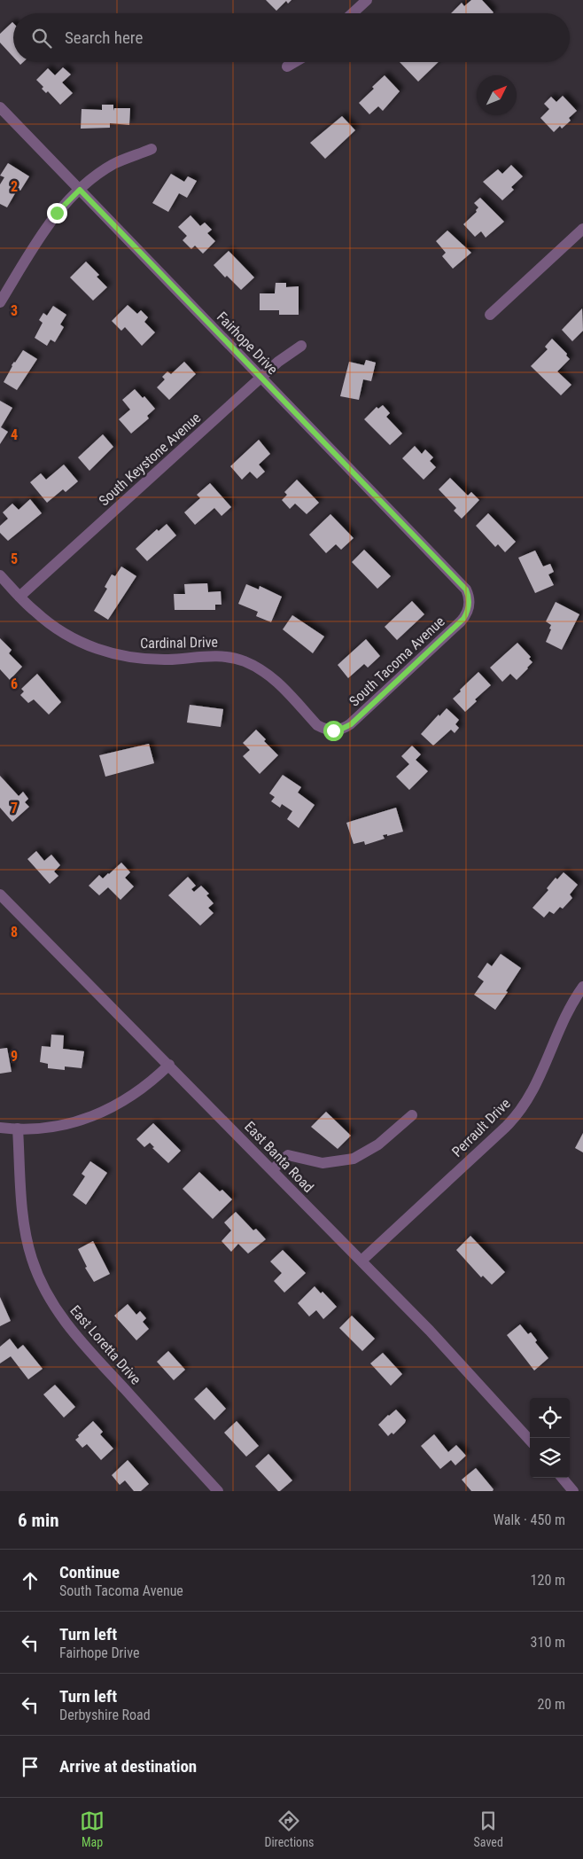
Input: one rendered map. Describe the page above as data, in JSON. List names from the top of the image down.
{
  "streets": {
    "street": [
      "Fairhope Drive",
      "South Keystone Avenue",
      "Cardinal Drive",
      "South Tacoma Avenue",
      "Perrault Drive",
      "East Banta Road",
      "East Loretta Drive"
    ]
  },
  "crossings": [
    ["Fairhope Drive", "South Keystone Avenue"],
    ["Fairhope Drive", "South Tacoma Avenue"],
    ["South Keystone Avenue", "Cardinal Drive"],
    ["Cardinal Drive", "South Tacoma Avenue"],
    ["Perrault Drive", "East Banta Road"]
  ],
  "north": "top right",
  "page": {
    "search": "Search here",
    "heading": ["6 min", "Walk · 450 m"],
    "list": [
      ["Continue", "South Tacoma Avenue", "120 m"],
      ["Turn left", "Fairhope Drive", "310 m"],
      ["Turn left", "Derbyshire Road", "20 m"],
      "Arrive at destination"
    ],
    "nav": ["Map", "Directions", "Saved"]
  },
  "grid": {
    "rows": [
      "2",
      "3",
      "4",
      "5",
      "6",
      "7",
      "8",
      "9"
    ]
  }
}
